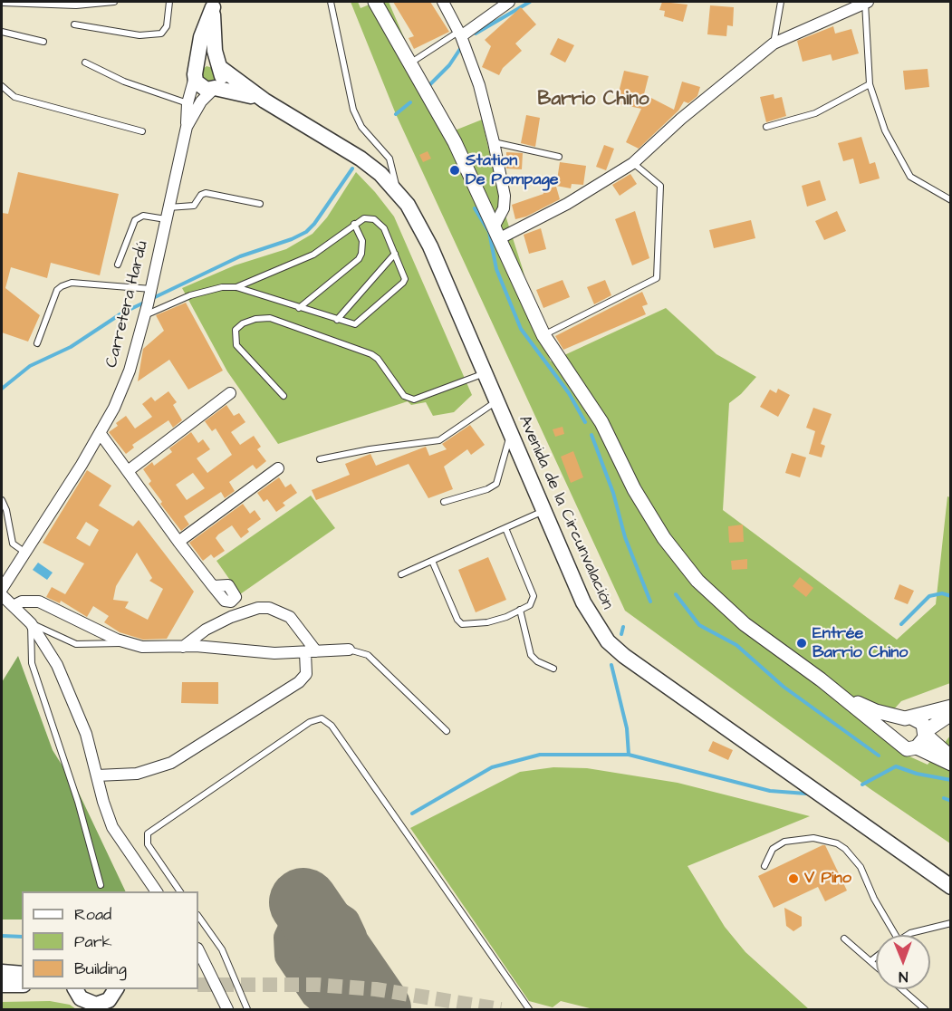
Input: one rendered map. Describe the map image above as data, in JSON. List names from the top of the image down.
{
  "streets": {
    "main road": ["Avenida de la Circunvalación"],
    "street": ["Carretera Hardú"]
  },
  "districts": ["Barrio Chino"],
  "places": ["Station De Pompage", "Entrée Barrio Chino", "V Pino"],
  "legend": ["Road", "Park", "Building"],
  "north": "bottom"
}
